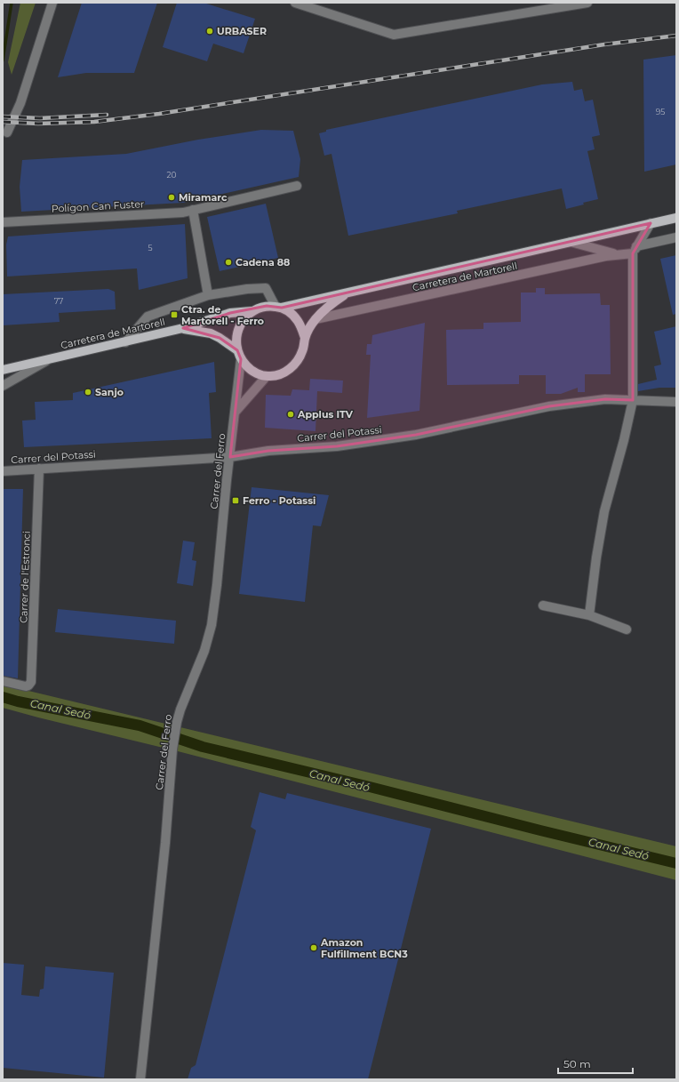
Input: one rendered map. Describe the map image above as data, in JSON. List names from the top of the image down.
{
  "streets": {
    "main road": ["Carretera de Martorell"],
    "street": [
      "Polígon Can Fuster",
      "Carrer del Potassi",
      "Carrer del Ferro",
      "Carrer de l'Estronci"
    ]
  },
  "crossings": [
    ["Carretera de Martorell", "Carrer del Ferro"],
    ["Carrer del Potassi", "Carrer del Ferro"],
    ["Carrer del Potassi", "Carrer de l'Estronci"]
  ],
  "water": ["Canal Sedó"],
  "places": {
    "other": [
      "URBASER",
      "Miramarc",
      "Cadena 88",
      "Sanjo",
      "Applus ITV",
      "Amazon Fulfillment BCN3"
    ],
    "transit": ["Ctra. de Martorell - Ferro", "Ferro - Potassi"]
  },
  "house_numbers": [
    "95",
    "20",
    "5",
    "77"
  ],
  "scale_bar": "50 m"
}
